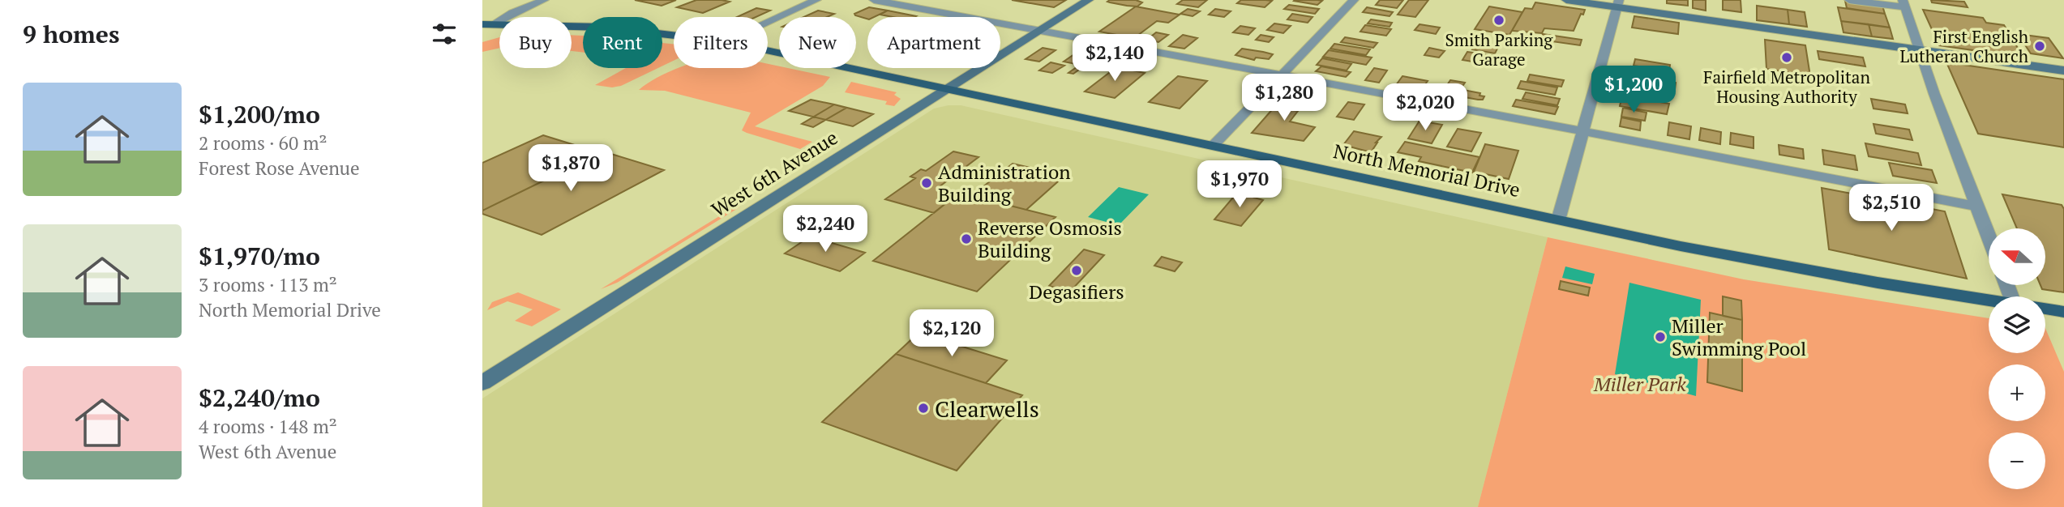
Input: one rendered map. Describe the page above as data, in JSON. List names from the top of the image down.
{
  "streets": {
    "main road": ["North Memorial Drive"],
    "street": ["West 6th Avenue"]
  },
  "crossings": [
    ["North Memorial Drive", "West 6th Avenue"]
  ],
  "parks": ["Miller Park"],
  "places": [
    "Smith Parking Garage",
    "First English Lutheran Church",
    "Fairfield Metropolitan Housing Authority",
    "Administration Building",
    "Reverse Osmosis Building",
    "Degasifiers",
    "Miller Swimming Pool",
    "Clearwells"
  ],
  "north": "left",
  "page": {
    "heading": "9 homes",
    "chip": [
      "Buy",
      "Rent",
      "Filters",
      "New",
      "Apartment"
    ],
    "price": [
      "$2,140",
      "$1,200",
      "$1,280",
      "$2,020",
      "$1,870",
      "$1,970",
      "$2,510",
      "$2,240",
      "$2,120"
    ],
    "list": [
      {
        "name": "$1,200/mo",
        "note": "2 rooms · 60 m² · Forest Rose Avenue"
      },
      {
        "name": "$1,970/mo",
        "note": "3 rooms · 113 m² · North Memorial Drive"
      },
      {
        "name": "$2,240/mo",
        "note": "4 rooms · 148 m² · West 6th Avenue"
      }
    ],
    "map_buttons": ["+", "−"]
  }
}
